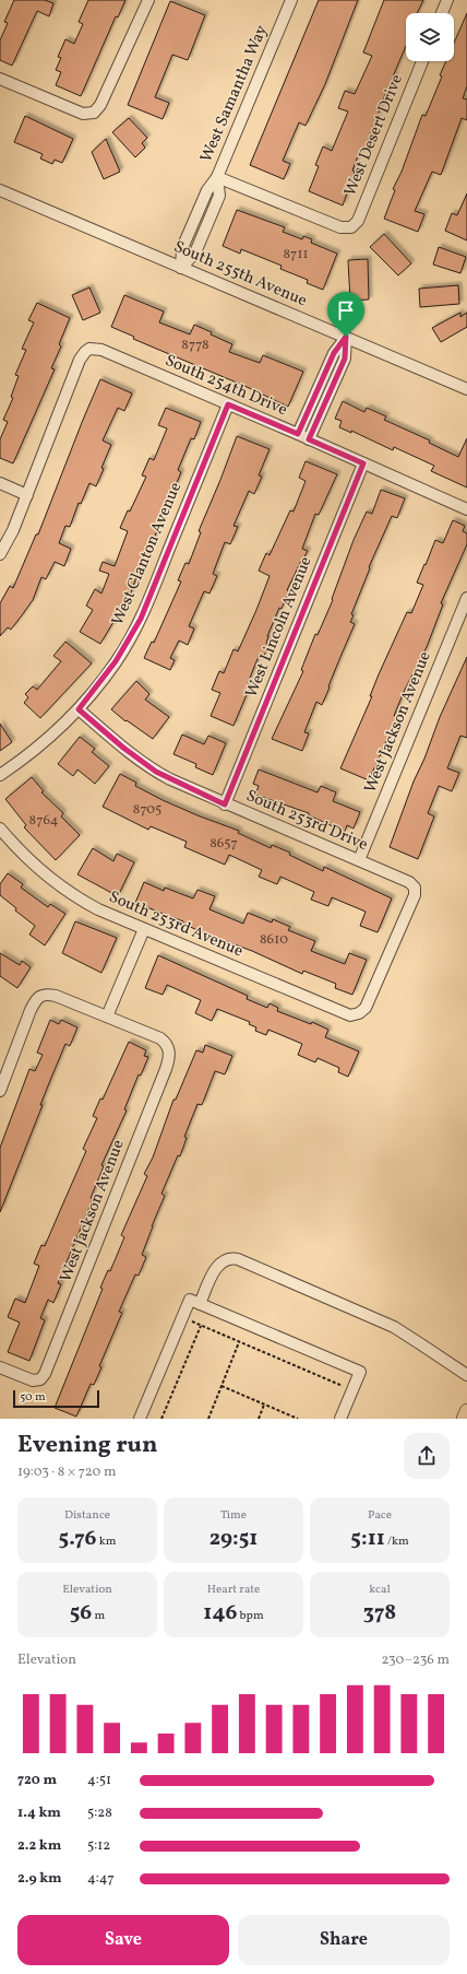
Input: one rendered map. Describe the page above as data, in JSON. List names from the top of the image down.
{
  "streets": {
    "street": [
      "West Samantha Way",
      "West Desert Drive",
      "South 255th Avenue",
      "South 254th Drive",
      "West Clanton Avenue",
      "West Lincoln Avenue",
      "West Jackson Avenue",
      "South 253rd Drive",
      "South 253rd Avenue"
    ]
  },
  "crossings": [
    ["West Samantha Way", "West Desert Drive"],
    ["South 254th Drive", "West Clanton Avenue"],
    ["South 254th Drive", "West Lincoln Avenue"],
    ["West Clanton Avenue", "South 253rd Drive"],
    ["West Lincoln Avenue", "South 253rd Drive"],
    ["West Jackson Avenue", "South 253rd Drive"],
    ["South 253rd Drive", "South 253rd Avenue"]
  ],
  "house_numbers": [
    "8711",
    "8778",
    "8705",
    "8764",
    "8657",
    "8610"
  ],
  "scale_bar": "50 m",
  "page": {
    "scale": "50 m",
    "heading": ["Evening run", "19:03 · 8 × 720 m"],
    "stats": [
      ["Distance", "5.76 km"],
      ["Time", "29:51"],
      ["Pace", "5:11 /km"],
      ["Elevation", "56 m"],
      ["Heart rate", "146 bpm"],
      ["kcal", "378"]
    ],
    "chart": ["Elevation", "230–236 m"],
    "list": [
      {
        "name": "720 m",
        "note": "4:51"
      },
      {
        "name": "1.4 km",
        "note": "5:28"
      },
      {
        "name": "2.2 km",
        "note": "5:12"
      },
      {
        "name": "2.9 km",
        "note": "4:47"
      }
    ],
    "buttons": ["Save", "Share"]
  }
}
